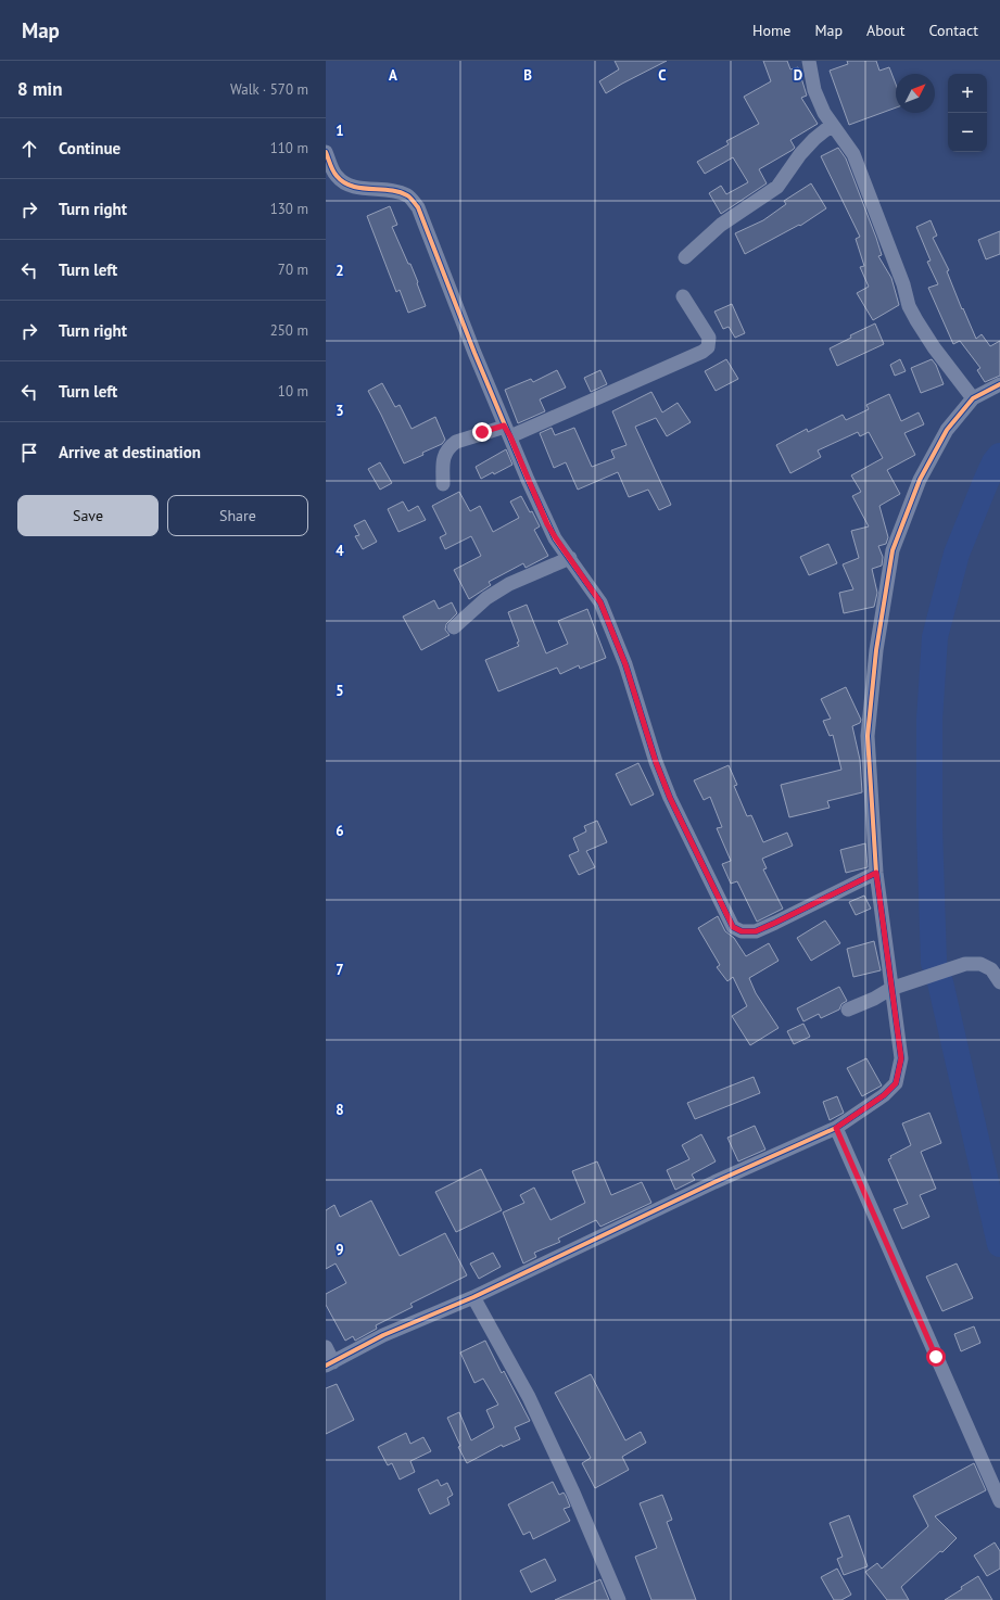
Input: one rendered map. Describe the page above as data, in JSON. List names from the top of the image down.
{
  "north": "top right",
  "page": {
    "header": "Map",
    "nav": [
      "Home",
      "Map",
      "About",
      "Contact"
    ],
    "heading": ["8 min", "Walk · 570 m"],
    "map_buttons": ["+", "−"],
    "list": [
      ["Continue", "110 m"],
      ["Turn right", "130 m"],
      ["Turn left", "70 m"],
      ["Turn right", "250 m"],
      ["Turn left", "10 m"],
      "Arrive at destination"
    ],
    "buttons": ["Save", "Share"]
  },
  "grid": {
    "columns": [
      "A",
      "B",
      "C",
      "D"
    ],
    "rows": [
      "1",
      "2",
      "3",
      "4",
      "5",
      "6",
      "7",
      "8",
      "9"
    ]
  }
}
